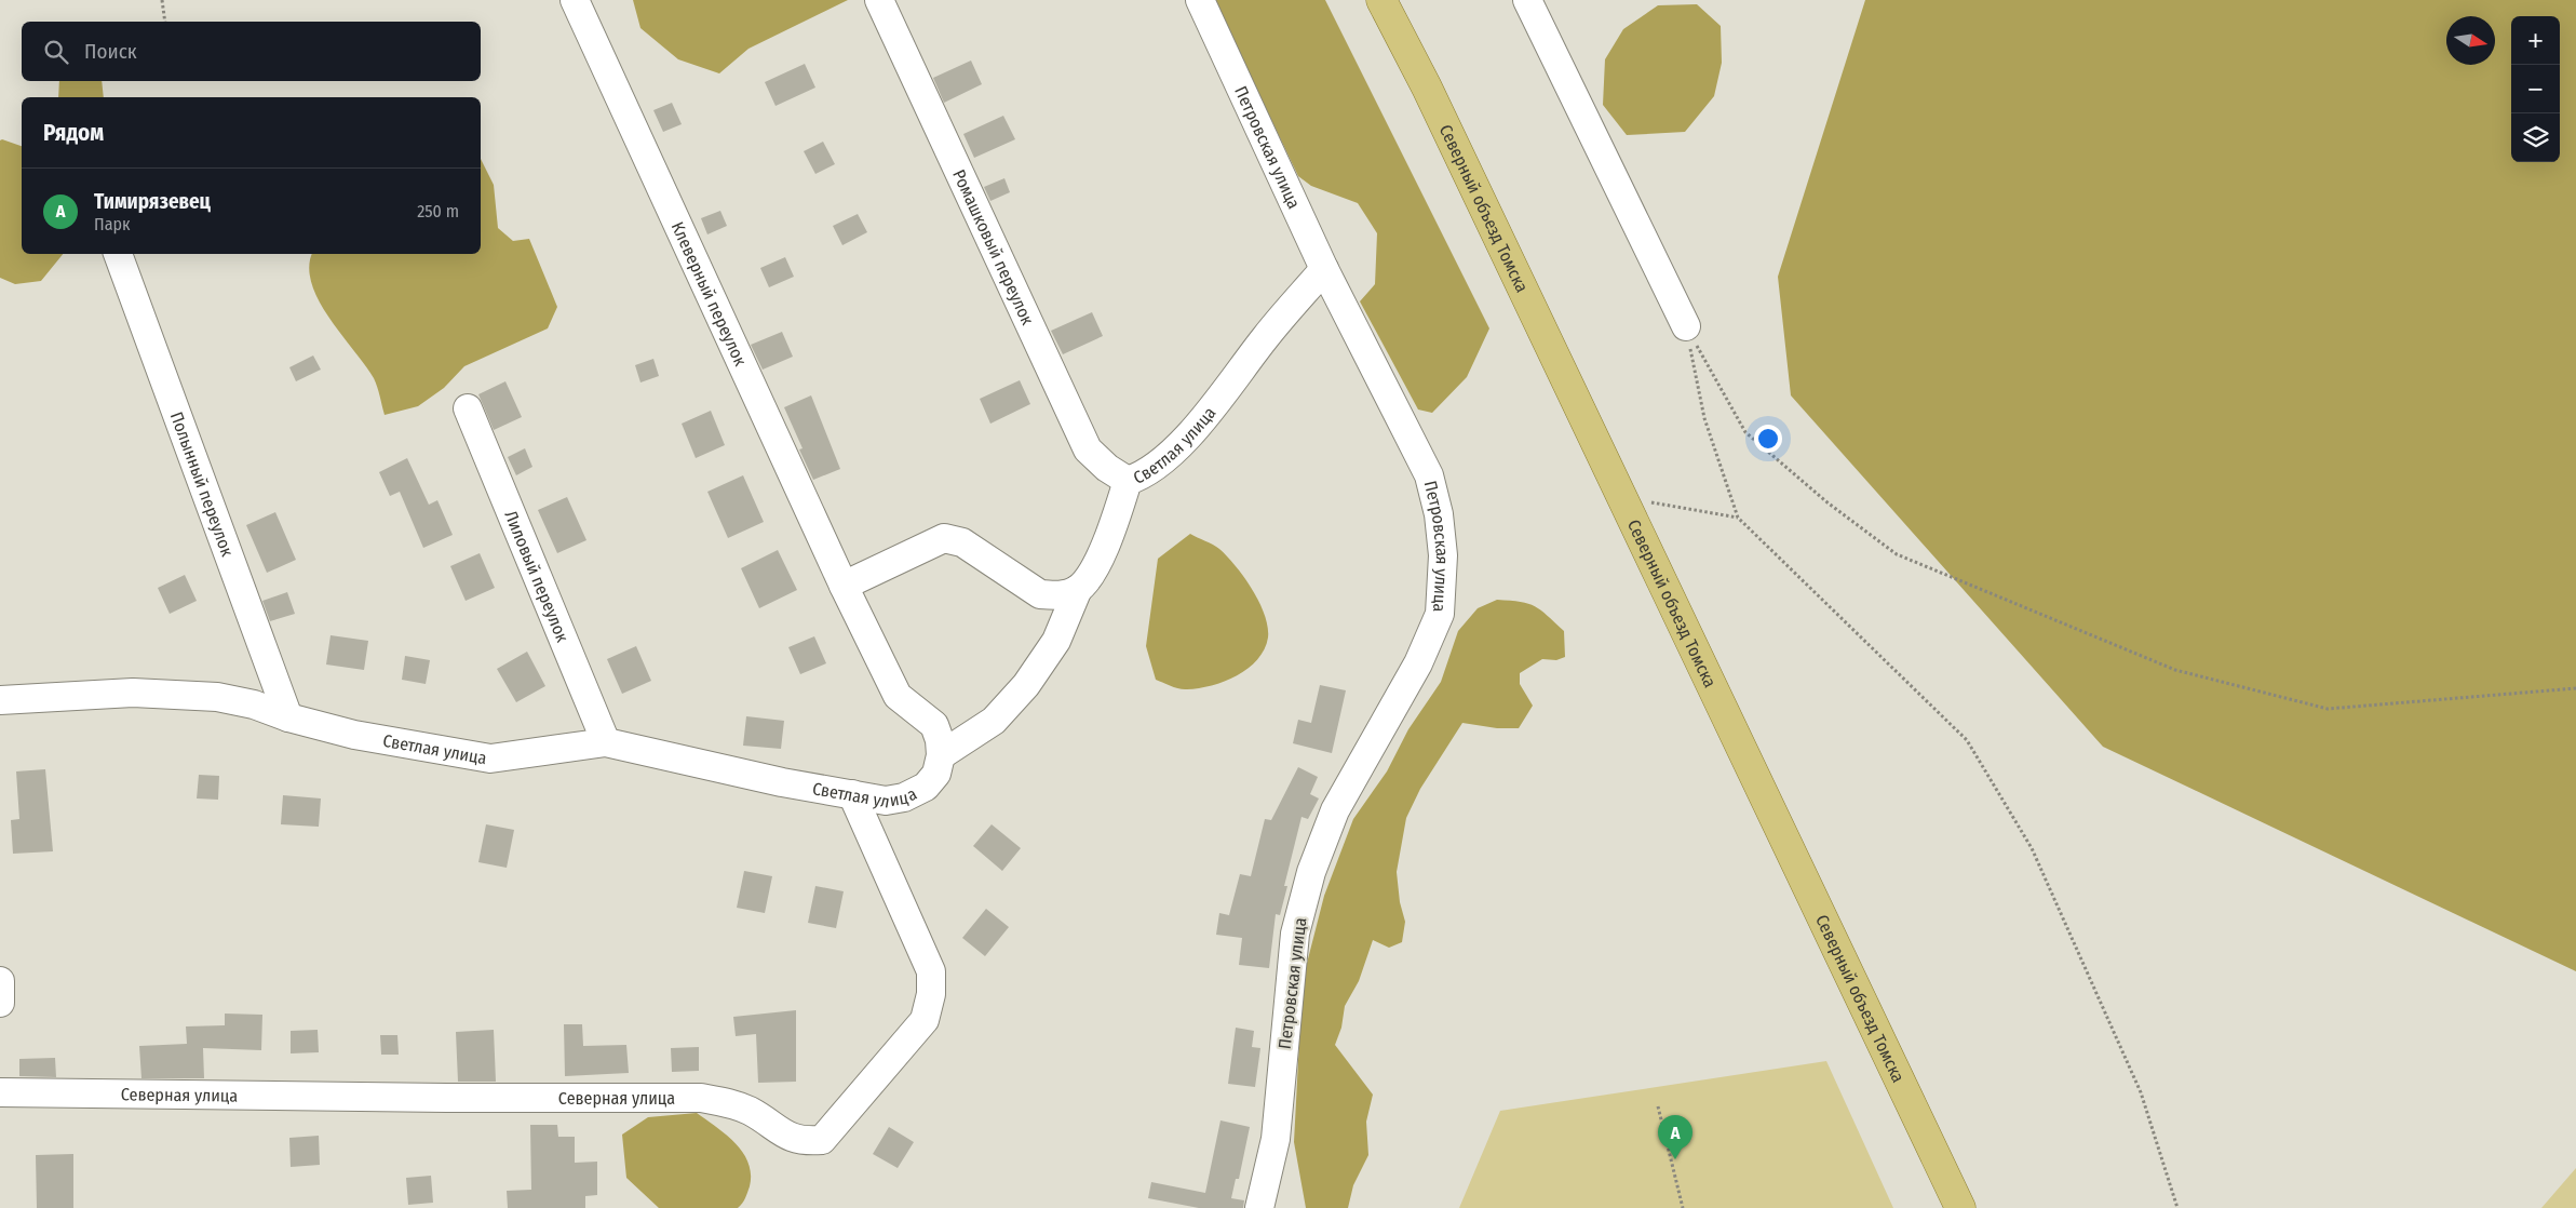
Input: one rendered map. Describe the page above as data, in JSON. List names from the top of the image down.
{
  "streets": {
    "main road": ["Северный объезд Томска"],
    "street": [
      "Петровская улица",
      "Ромашковый переулок",
      "Клеверный переулок",
      "Светлая улица",
      "Полынный переулок",
      "Лиловый переулок",
      "Северная улица"
    ]
  },
  "crossings": [
    ["Петровская улица", "Светлая улица"],
    ["Ромашковый переулок", "Светлая улица"],
    ["Светлая улица", "Полынный переулок"],
    ["Светлая улица", "Лиловый переулок"],
    ["Светлая улица", "Северная улица"]
  ],
  "north": "right",
  "page": {
    "map_buttons": ["+", "−"],
    "search": "Поиск",
    "heading": "Рядом",
    "list": [
      {
        "mark": "A",
        "name": "Тимирязевец",
        "note": "Парк",
        "value": "250 m"
      }
    ],
    "pins": "A"
  }
}
